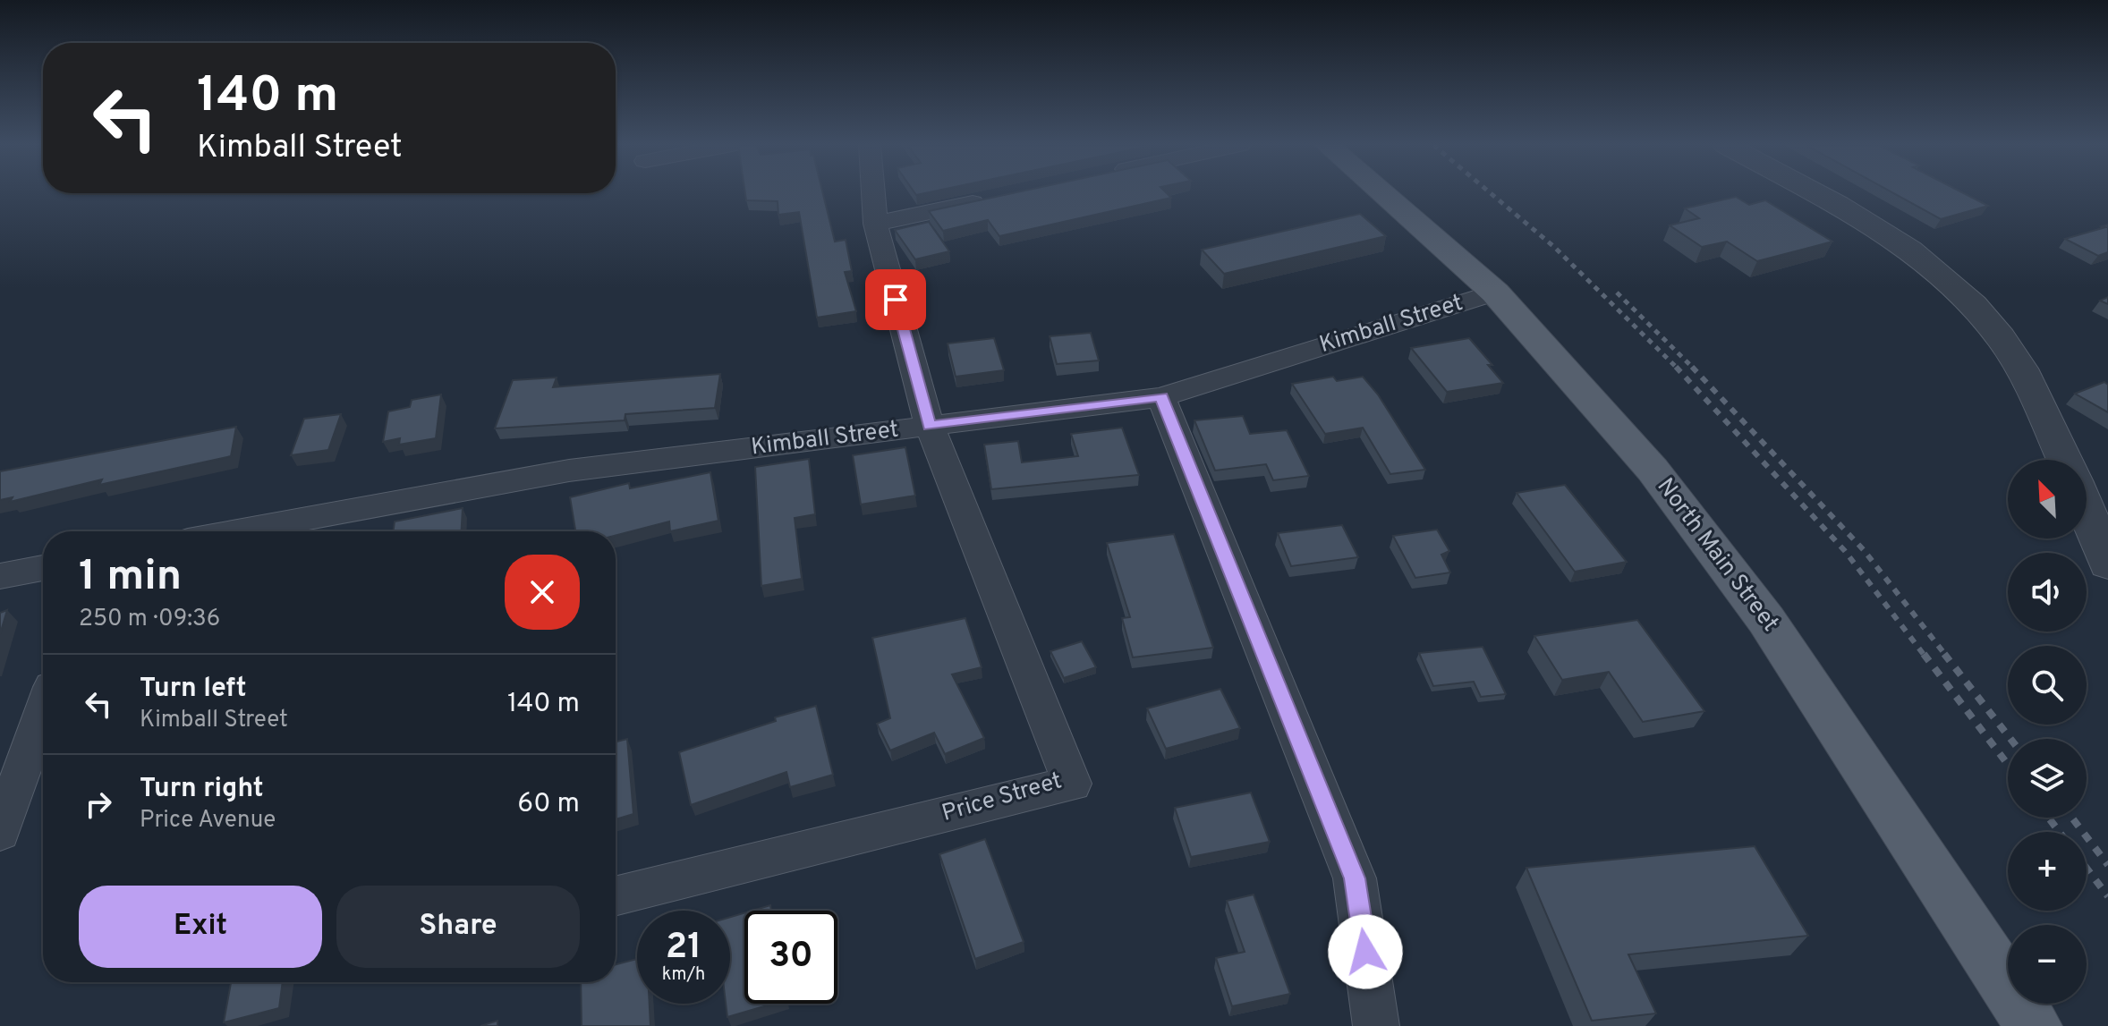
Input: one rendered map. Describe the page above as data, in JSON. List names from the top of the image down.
{
  "streets": {
    "main road": ["North Main Street"],
    "street": ["Kimball Street", "Price Street"]
  },
  "crossings": [
    ["Kimball Street", "North Main Street"],
    ["Kimball Street", "Price Street"]
  ],
  "north": "top left",
  "page": {
    "turn": ["140 m", "Kimball Street"],
    "map_buttons": ["+", "−"],
    "heading": ["1 min", "250 m · 09:36"],
    "list": [
      {
        "name": "Turn left",
        "note": "Kimball Street",
        "value": "140 m"
      },
      {
        "name": "Turn right",
        "note": "Price Avenue",
        "value": "60 m"
      }
    ],
    "buttons": ["Exit", "Share"],
    "speed": "21 km/h",
    "limit": "30"
  }
}
